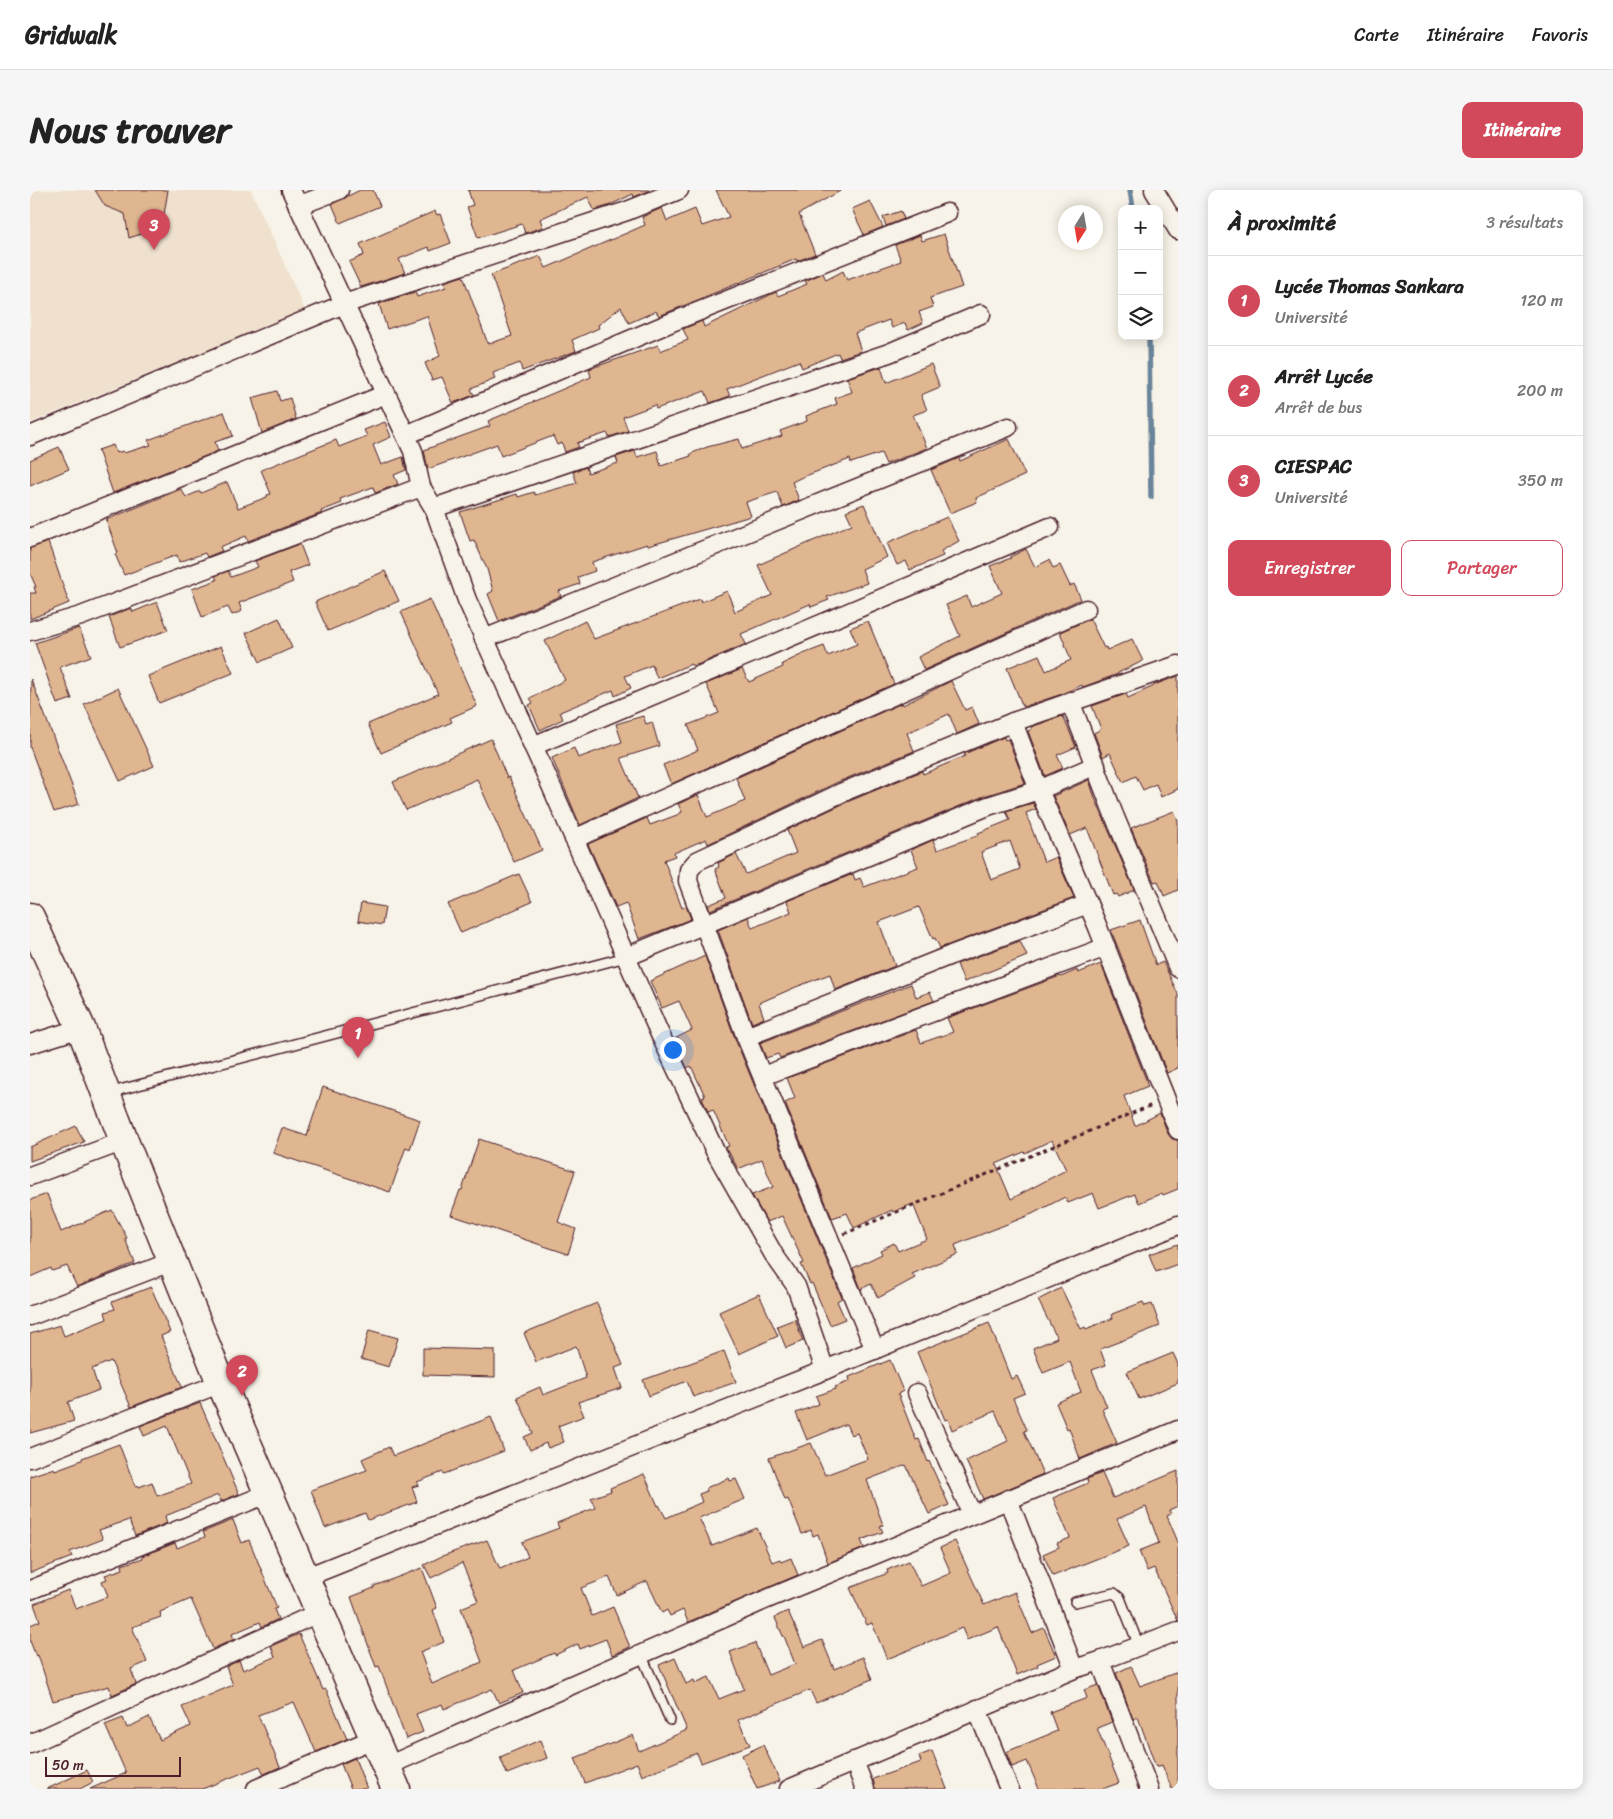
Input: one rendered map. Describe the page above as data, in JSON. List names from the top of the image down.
{
  "scale_bar": "50 m",
  "north": "bottom",
  "page": {
    "header": "Gridwalk",
    "nav": ["Carte", "Itinéraire", "Favoris"],
    "title": "Nous trouver",
    "buttons": [
      "Itinéraire",
      ["Enregistrer", "Partager"]
    ],
    "heading": ["À proximité", "3 résultats"],
    "map_buttons": ["+", "−"],
    "pins": ["3", "1", "2"],
    "list": [
      {
        "mark": "1",
        "name": "Lycée Thomas Sankara",
        "note": "Université",
        "value": "120 m"
      },
      {
        "mark": "2",
        "name": "Arrêt Lycée",
        "note": "Arrêt de bus",
        "value": "200 m"
      },
      {
        "mark": "3",
        "name": "CIESPAC",
        "note": "Université",
        "value": "350 m"
      }
    ],
    "scale": "50 m"
  }
}
